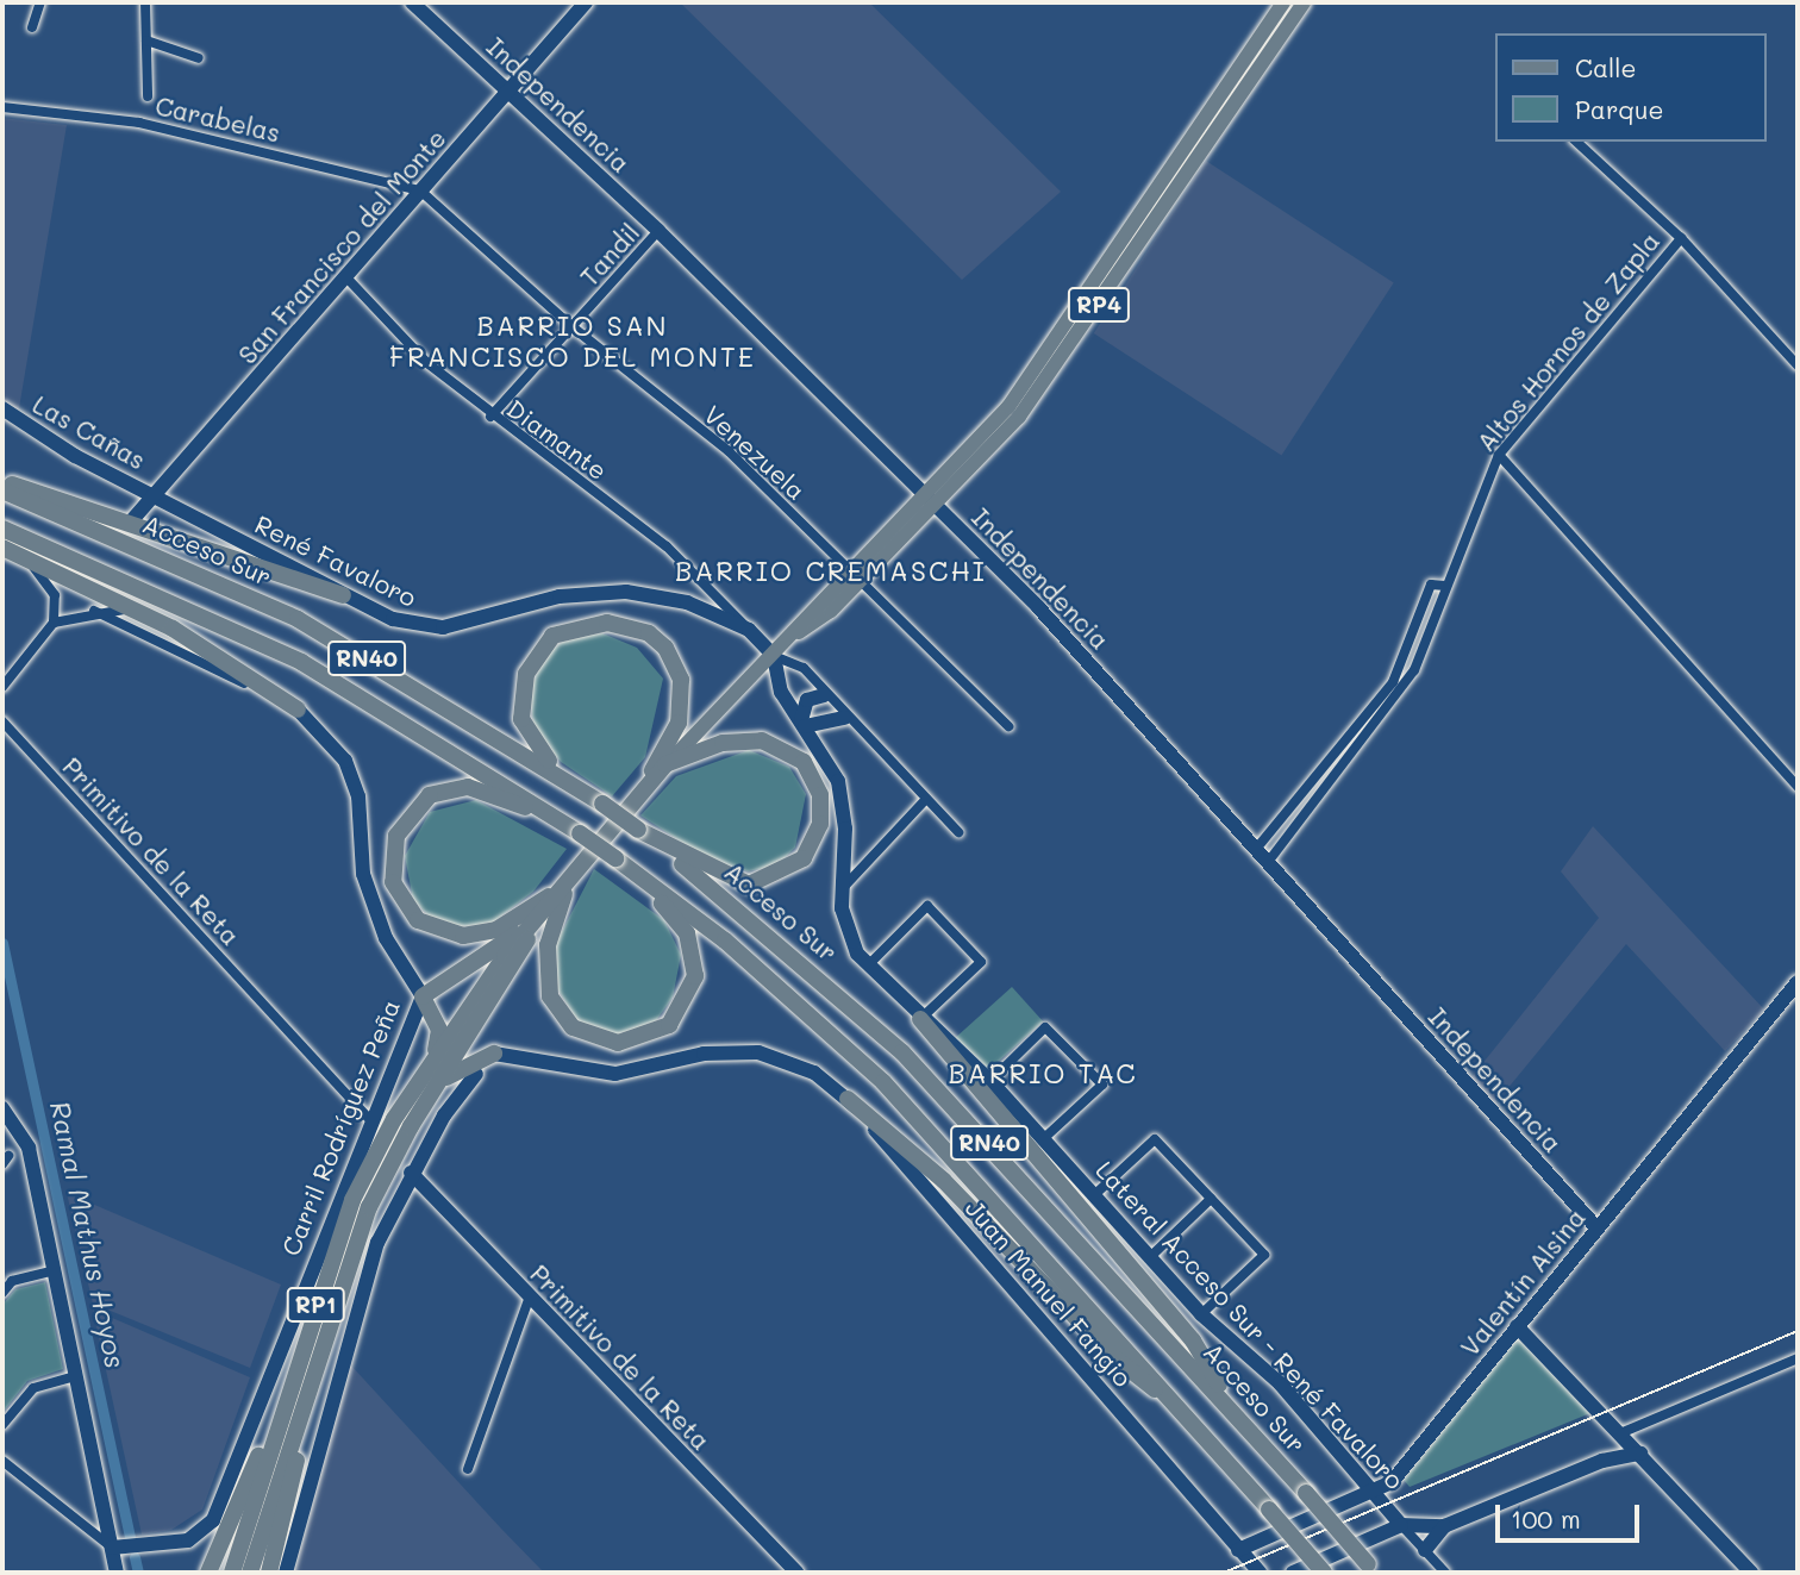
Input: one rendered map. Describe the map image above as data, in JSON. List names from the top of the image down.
{
  "streets": {
    "highway": [
      "RP4",
      "Acceso Sur",
      "RN40",
      "RP1"
    ],
    "street": [
      "Independencia",
      "Carabelas",
      "San Francisco del Monte",
      "Tandil",
      "Altos Hornos de Zapla",
      "Las Cañas",
      "Diamante",
      "Venezuela",
      "René Favaloro",
      "Primitivo de la Reta",
      "Carril Rodríguez Peña",
      "Valentín Alsina",
      "Juan Manuel Fangio",
      "Lateral Acceso Sur - René Favaloro"
    ]
  },
  "crossings": [
    ["Independencia", "San Francisco del Monte"],
    ["Independencia", "Tandil"],
    ["Independencia", "RP4"],
    ["Independencia", "Altos Hornos de Zapla"],
    ["Independencia", "Valentín Alsina"],
    ["Carabelas", "San Francisco del Monte"],
    ["Carabelas", "Venezuela"],
    ["San Francisco del Monte", "Las Cañas"],
    ["San Francisco del Monte", "Diamante"],
    ["San Francisco del Monte", "Venezuela"],
    ["San Francisco del Monte", "René Favaloro"],
    ["Tandil", "Diamante"],
    ["Tandil", "Venezuela"],
    ["RP4", "Venezuela"],
    ["RP4", "René Favaloro"],
    ["RP4", "RP1"],
    ["Las Cañas", "René Favaloro"],
    ["Diamante", "René Favaloro"],
    ["René Favaloro", "Lateral Acceso Sur - René Favaloro"],
    ["Primitivo de la Reta", "Carril Rodríguez Peña"],
    ["Valentín Alsina", "Juan Manuel Fangio"],
    ["Valentín Alsina", "Lateral Acceso Sur - René Favaloro"]
  ],
  "districts": ["BARRIO SAN FRANCISCO DEL MONTE", "BARRIO CREMASCHI", "BARRIO TAC"],
  "water": ["Ramal Mathus Hoyos"],
  "legend": ["Calle", "Parque"],
  "scale_bar": "100 m"
}
